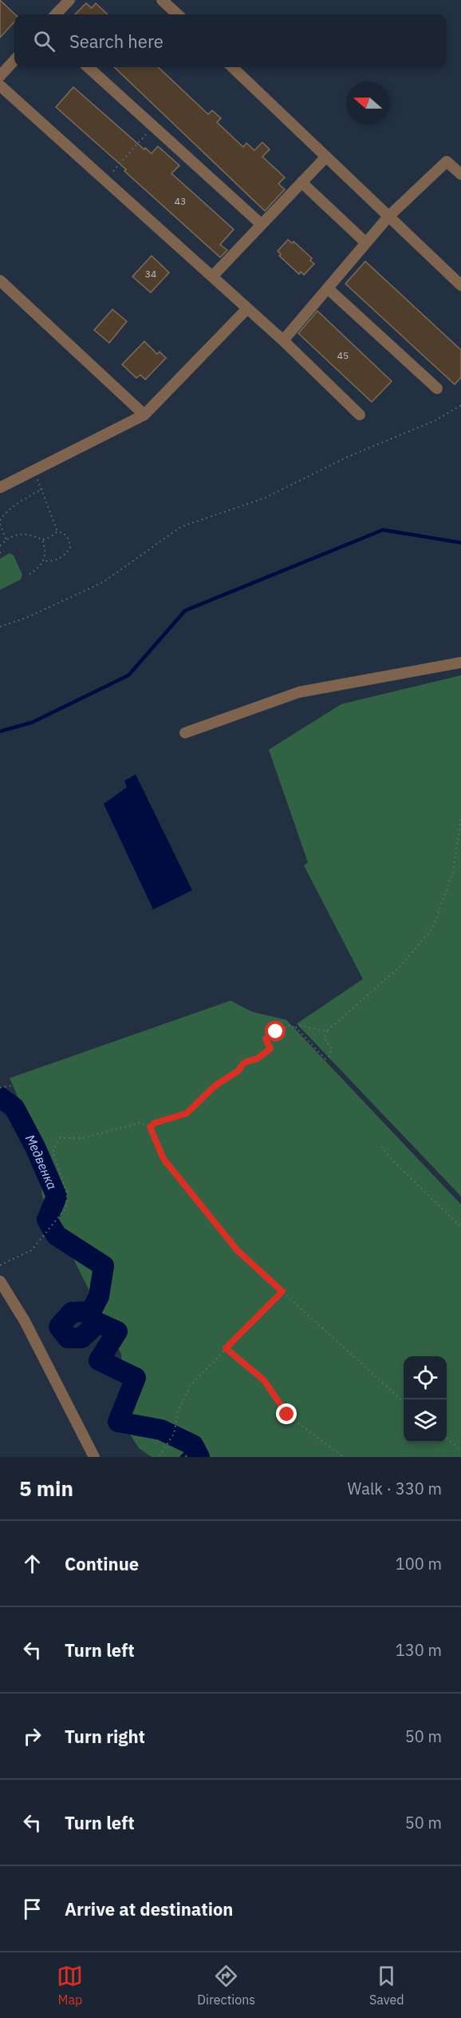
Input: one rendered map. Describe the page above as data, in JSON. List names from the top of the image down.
{
  "water": ["Медвенка"],
  "house_numbers": ["43", "34", "45"],
  "north": "left",
  "page": {
    "search": "Search here",
    "heading": ["5 min", "Walk · 330 m"],
    "list": [
      ["Continue", "100 m"],
      ["Turn left", "130 m"],
      ["Turn right", "50 m"],
      ["Turn left", "50 m"],
      "Arrive at destination"
    ],
    "nav": ["Map", "Directions", "Saved"]
  }
}
